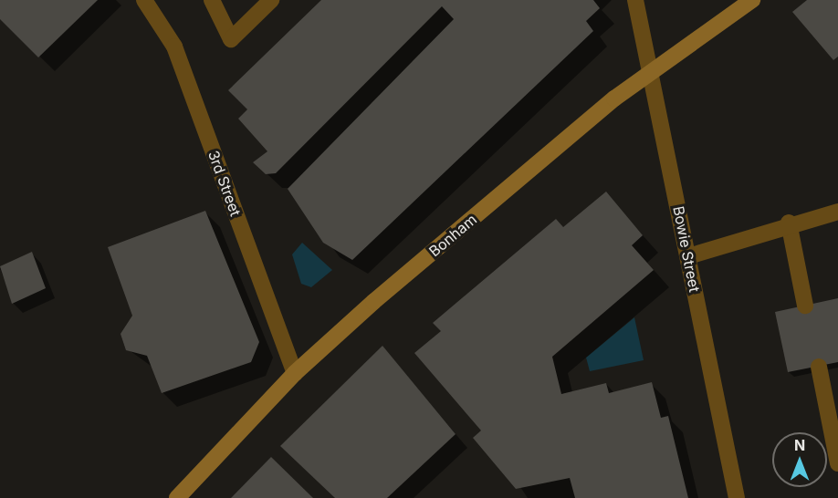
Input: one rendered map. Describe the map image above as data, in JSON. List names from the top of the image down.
{
  "streets": {
    "street": ["3rd Street", "Bonham", "Bowie Street"]
  },
  "crossings": [
    ["3rd Street", "Bonham"],
    ["Bonham", "Bowie Street"]
  ],
  "north": "top"
}
